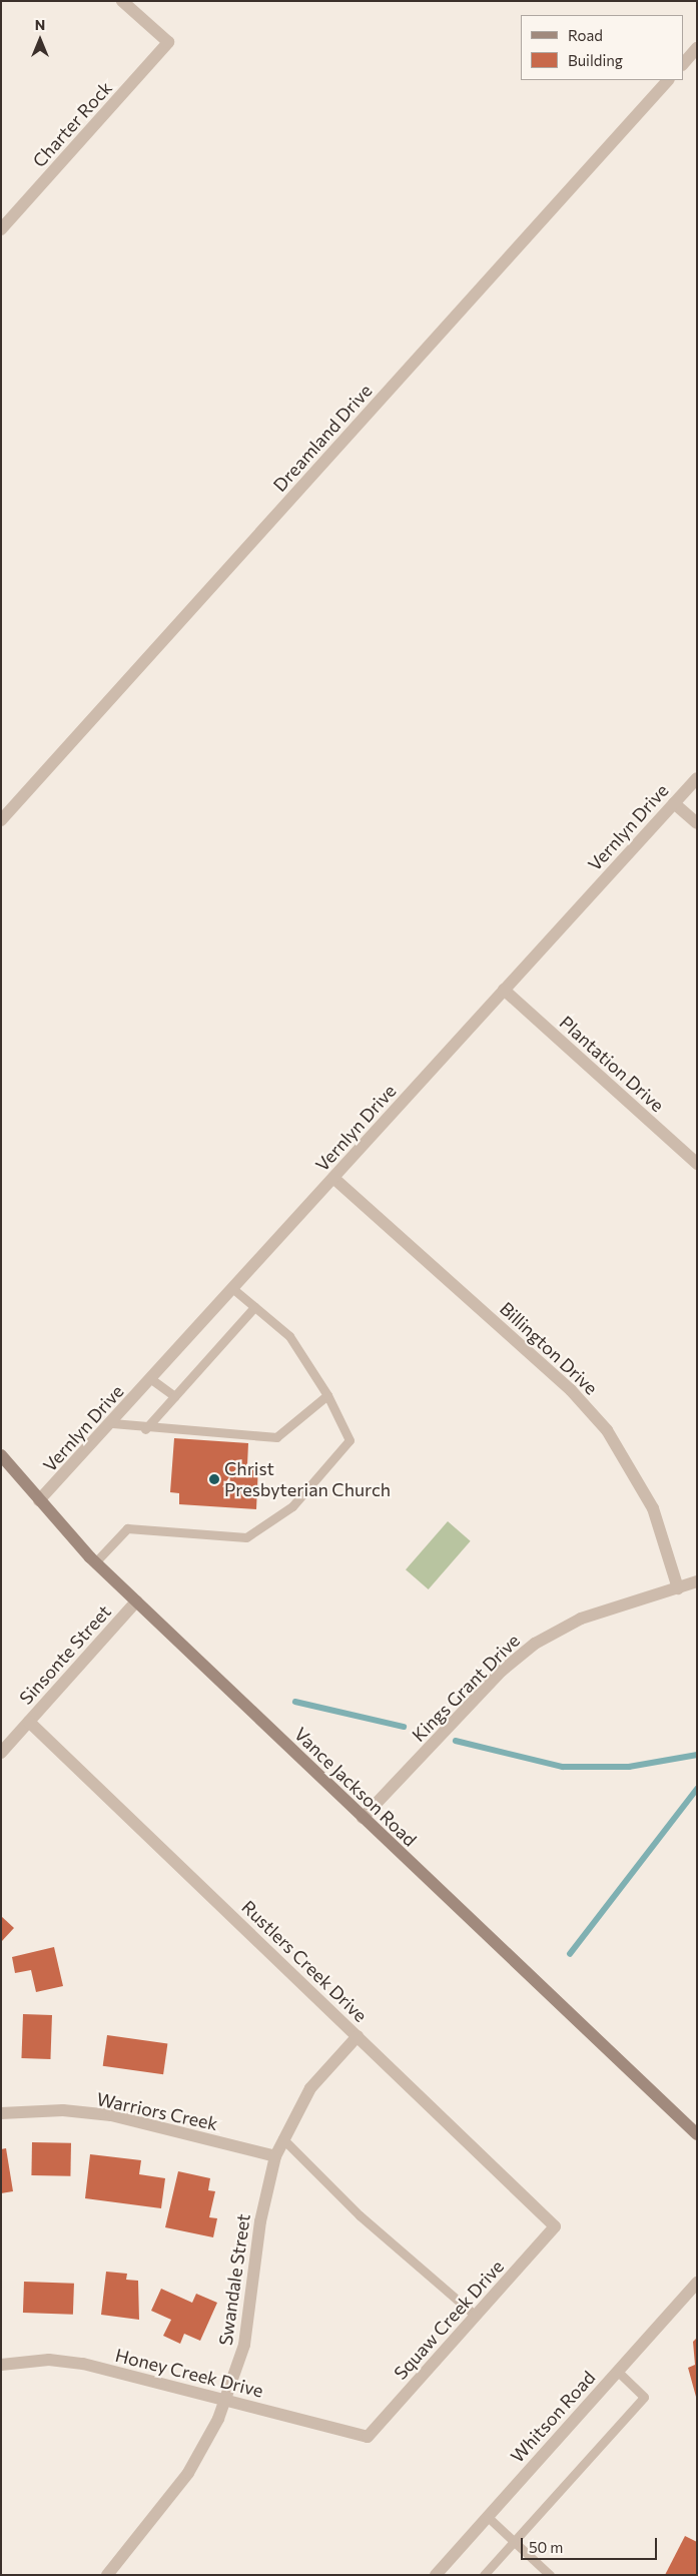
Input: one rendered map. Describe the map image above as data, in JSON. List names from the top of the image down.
{
  "streets": {
    "main road": ["Vance Jackson Road"],
    "street": [
      "Charter Rock",
      "Dreamland Drive",
      "Vernlyn Drive",
      "Plantation Drive",
      "Billington Drive",
      "Sinsonte Street",
      "Kings Grant Drive",
      "Rustlers Creek Drive",
      "Warriors Creek",
      "Swandale Street",
      "Squaw Creek Drive",
      "Honey Creek Drive",
      "Whitson Road"
    ]
  },
  "crossings": [
    ["Vernlyn Drive", "Plantation Drive"],
    ["Vernlyn Drive", "Billington Drive"],
    ["Vernlyn Drive", "Vance Jackson Road"],
    ["Billington Drive", "Kings Grant Drive"],
    ["Sinsonte Street", "Vance Jackson Road"],
    ["Sinsonte Street", "Rustlers Creek Drive"],
    ["Kings Grant Drive", "Vance Jackson Road"],
    ["Rustlers Creek Drive", "Swandale Street"],
    ["Rustlers Creek Drive", "Squaw Creek Drive"],
    ["Warriors Creek", "Swandale Street"],
    ["Swandale Street", "Honey Creek Drive"],
    ["Squaw Creek Drive", "Honey Creek Drive"]
  ],
  "places": ["Christ Presbyterian Church"],
  "legend": ["Road", "Building"],
  "scale_bar": "50 m",
  "north": "top"
}
